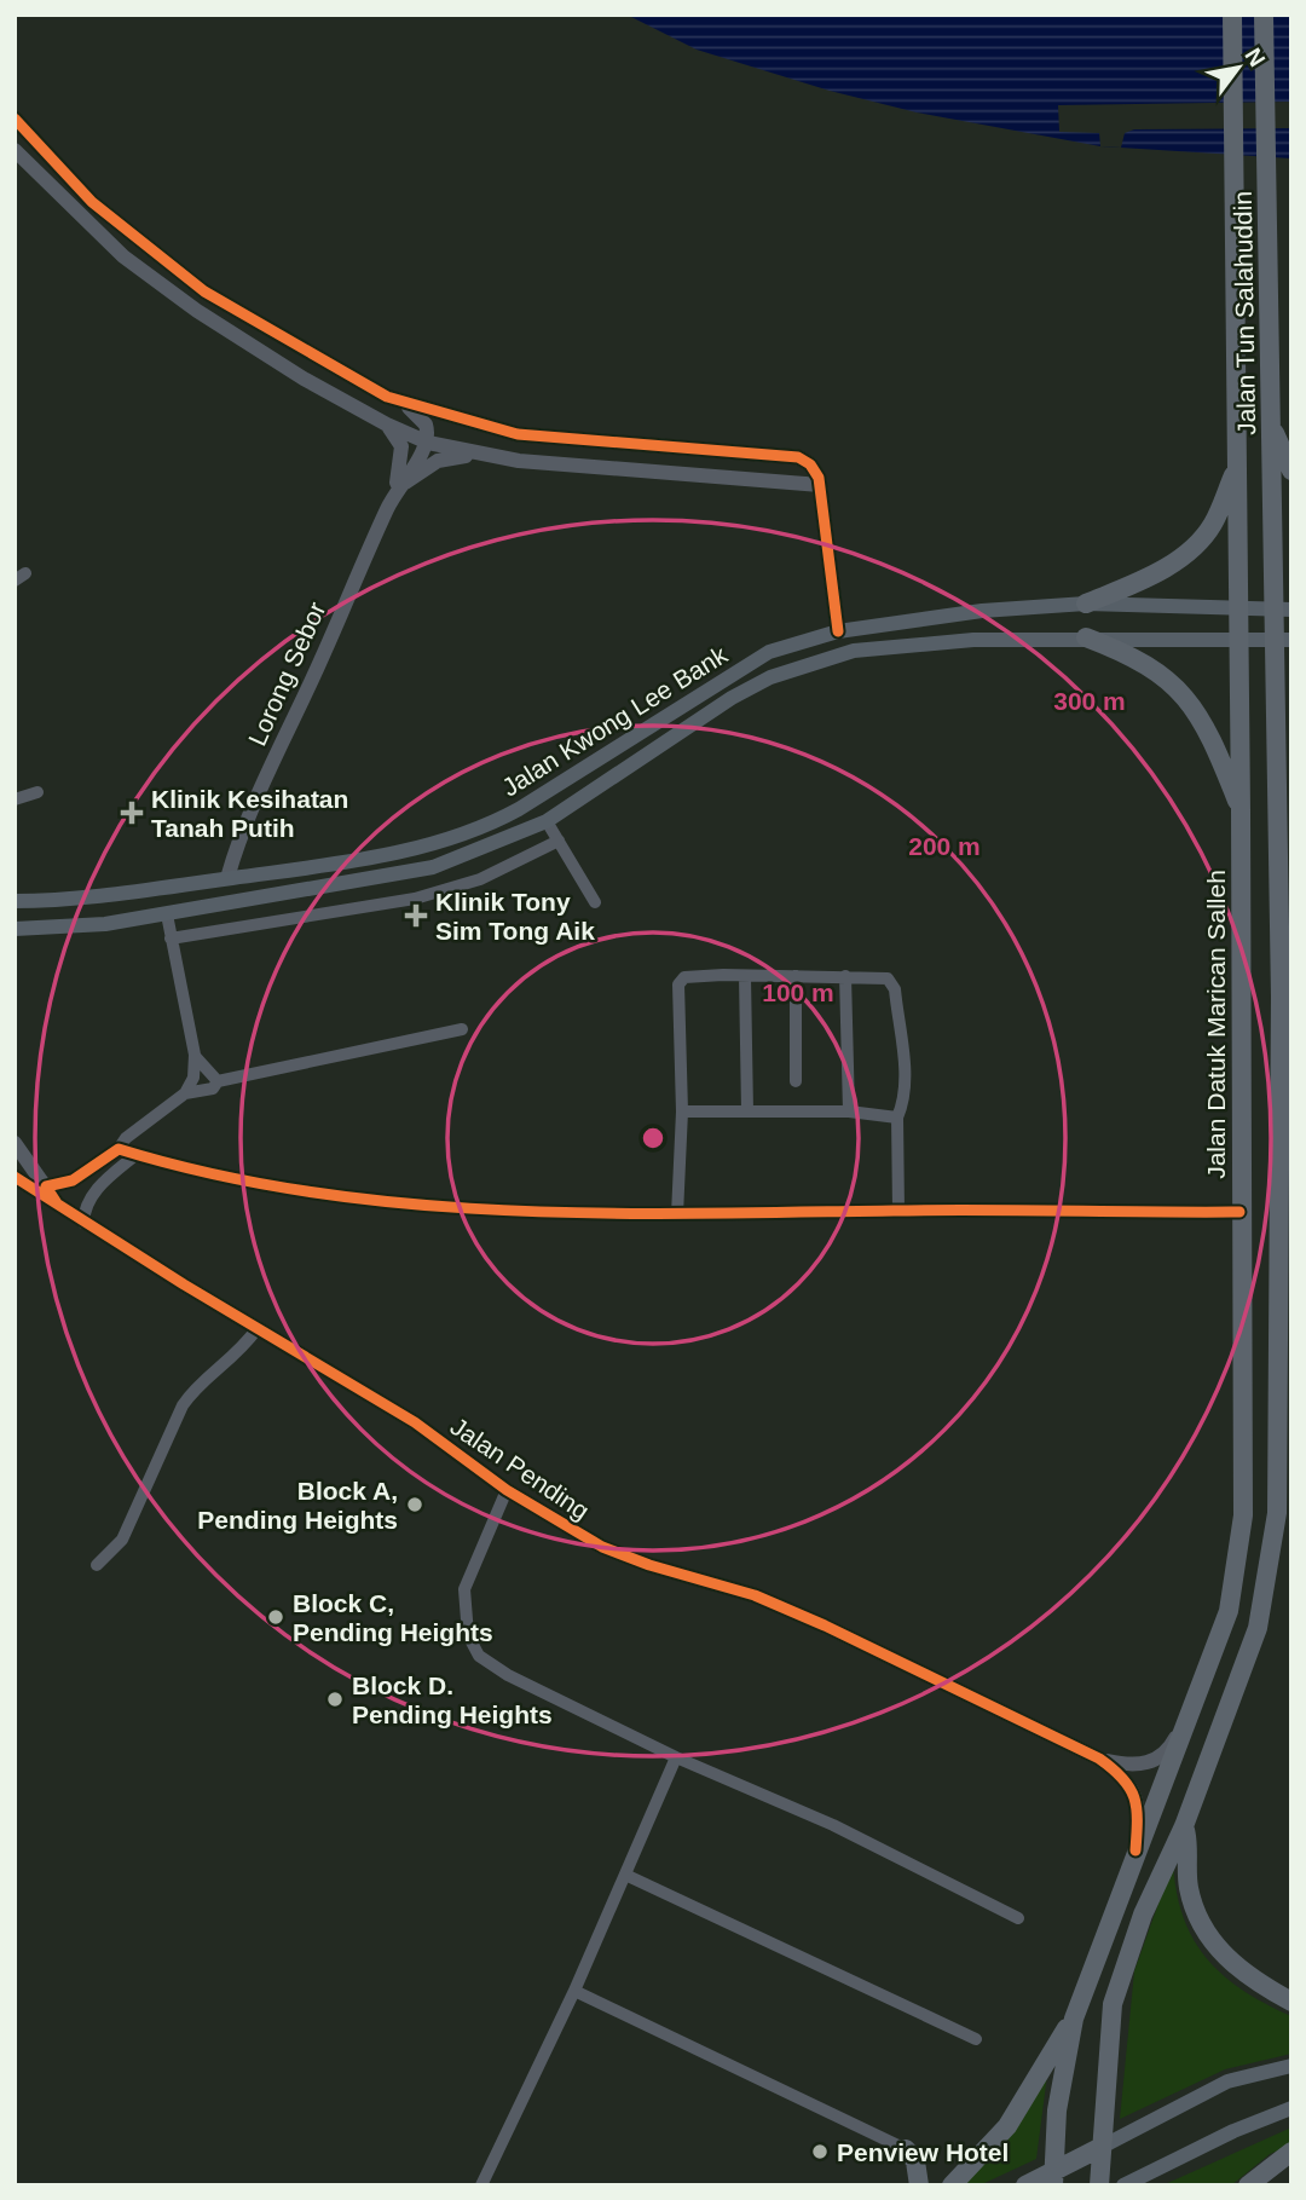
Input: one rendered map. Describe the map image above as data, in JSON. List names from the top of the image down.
{
  "streets": {
    "highway": ["Jalan Tun Salahuddin", "Jalan Datuk Marican Salleh"],
    "main road": ["Jalan Kwong Lee Bank"],
    "street": ["Lorong Sebor", "Jalan Pending"]
  },
  "crossings": [
    ["Jalan Tun Salahuddin", "Jalan Kwong Lee Bank"],
    ["Jalan Tun Salahuddin", "Jalan Datuk Marican Salleh"],
    ["Lorong Sebor", "Jalan Kwong Lee Bank"],
    ["Jalan Kwong Lee Bank", "Jalan Datuk Marican Salleh"]
  ],
  "places": {
    "health": ["Klinik Kesihatan Tanah Putih", "Klinik Tony Sim Tong Aik"],
    "other": [
      "Block A, Pending Heights",
      "Block C, Pending Heights",
      "Block D. Pending Heights",
      "Penview Hotel"
    ]
  },
  "north": "top right",
  "rings": ["300 m", "200 m", "100 m"]
}
